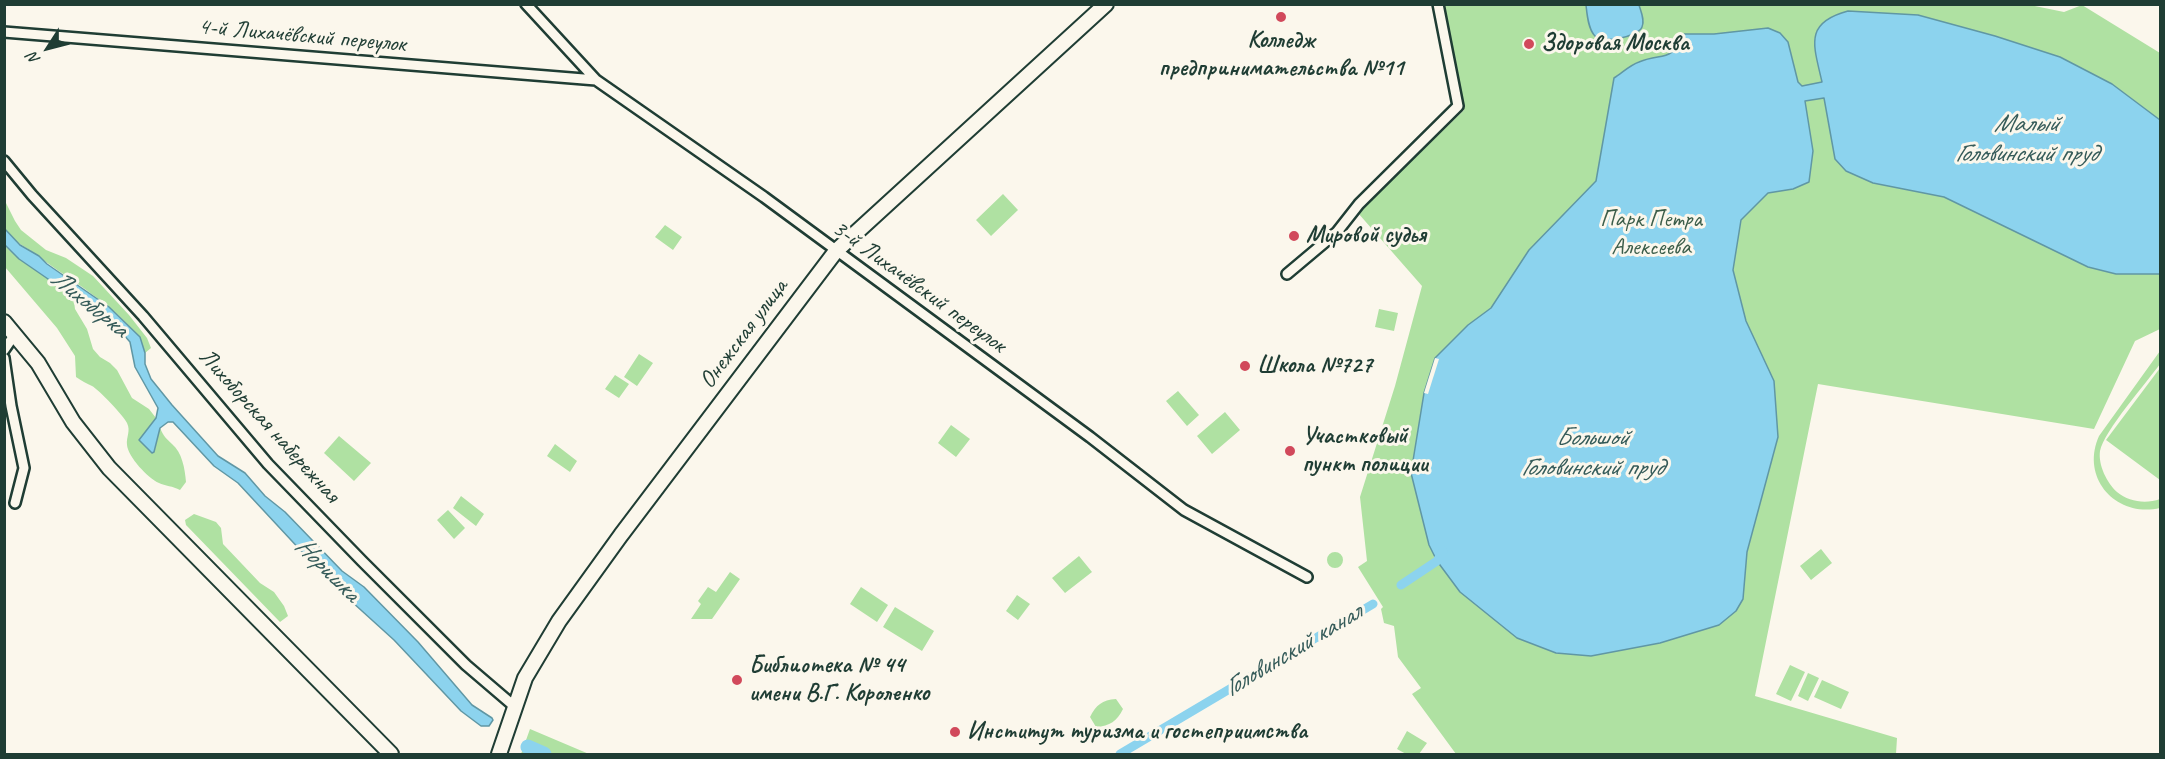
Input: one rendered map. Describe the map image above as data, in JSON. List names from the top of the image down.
{
  "streets": {
    "main road": ["Онежская улица"],
    "street": ["4-й Лихачёвский переулок", "3-й Лихачёвский переулок", "Лихоборская набережная"]
  },
  "crossings": [
    ["4-й Лихачёвский переулок", "3-й Лихачёвский переулок"],
    ["3-й Лихачёвский переулок", "Онежская улица"],
    ["Онежская улица", "Лихоборская набережная"]
  ],
  "water": [
    "Малый Головинский пруд",
    "Лихоборка",
    "Большой Головинский пруд",
    "Норишка",
    "Головинский канал"
  ],
  "parks": ["Парк Петра Алексеева"],
  "places": [
    "Колледж предпринимательства №11",
    "Здоровая Москва",
    "Мировой судья",
    "Школа №727",
    "Участковый пункт полиции",
    "Библиотека № 44 имени В.Г. Короленко",
    "Институт туризма и гостеприимства"
  ],
  "north": "bottom left"
}
